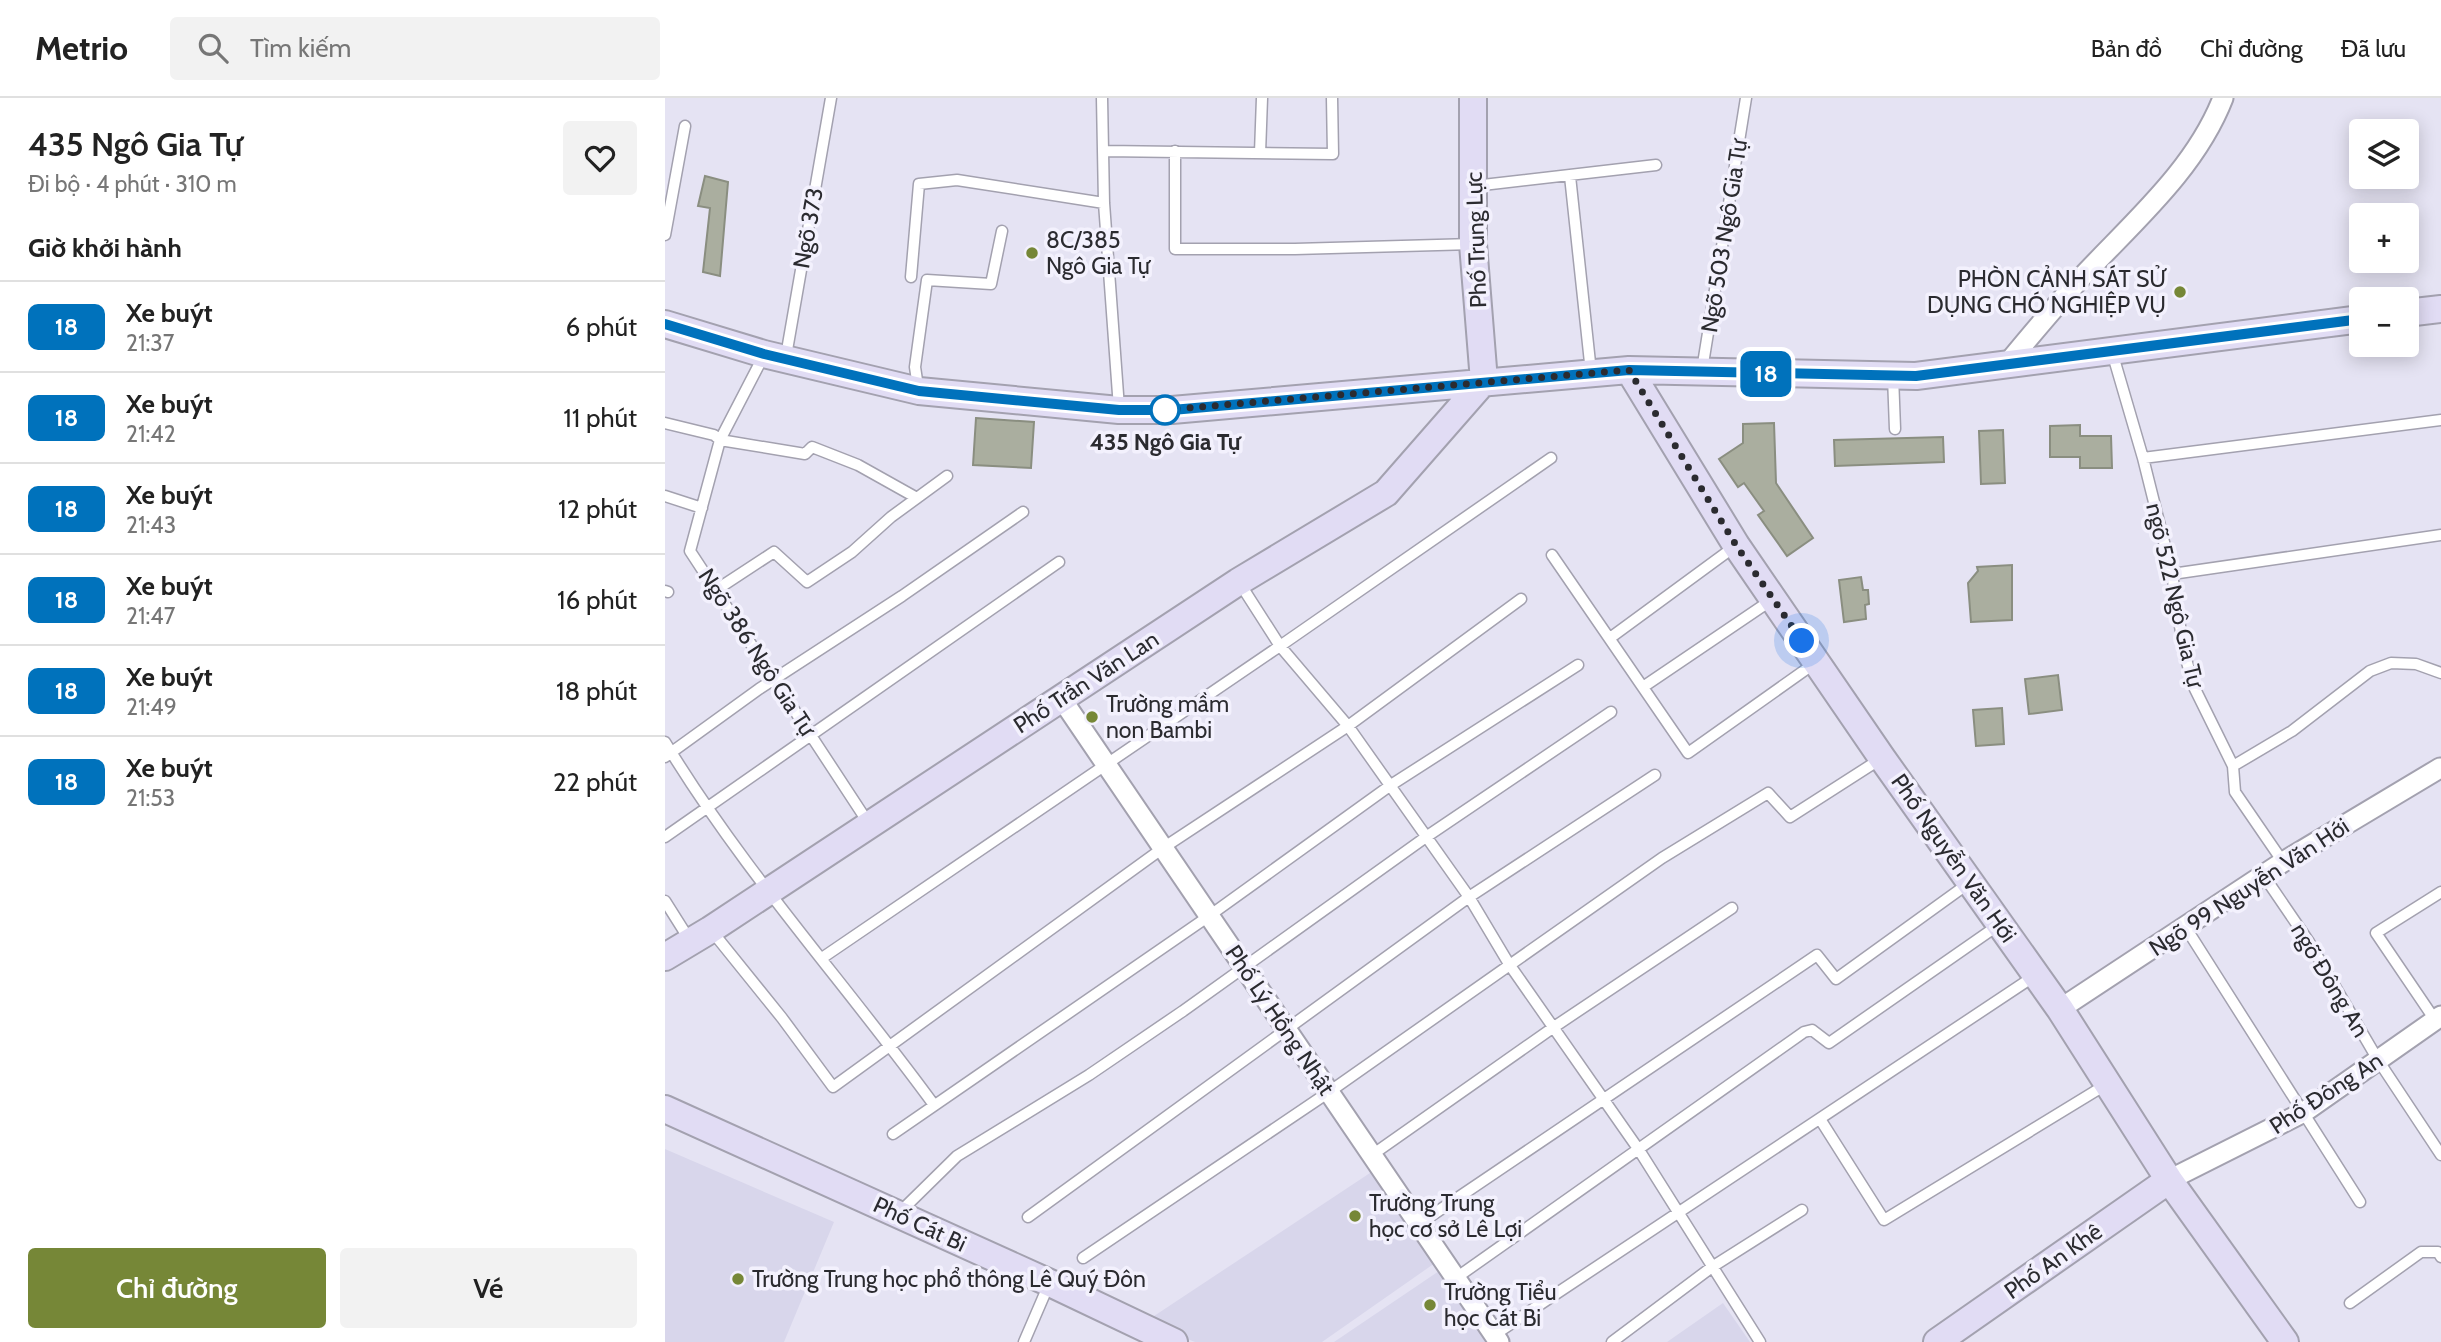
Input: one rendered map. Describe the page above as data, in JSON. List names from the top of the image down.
{
  "streets": {
    "street": [
      "Phố Trung Lực",
      "Phố Trần Văn Lan",
      "Phố Nguyễn Văn Hới",
      "Ngõ 99 Nguyễn Văn Hới",
      "Phố Lý Hồng Nhật",
      "Phố Đông An",
      "Phố Cát Bi",
      "Phố An Khê"
    ],
    "lane": [
      "Ngõ 373",
      "Ngõ 503 Ngô Gia Tự",
      "ngõ 522 Ngô Gia Tự",
      "Ngõ 386 Ngô Gia Tự",
      "ngõ Đông An"
    ]
  },
  "crossings": [
    ["Ngõ 373", "Ngõ 386 Ngô Gia Tự"],
    ["Phố Trung Lực", "Phố Trần Văn Lan"],
    ["ngõ 522 Ngô Gia Tự", "Ngõ 99 Nguyễn Văn Hới"],
    ["Ngõ 386 Ngô Gia Tự", "Phố Trần Văn Lan"],
    ["Phố Trần Văn Lan", "Phố Lý Hồng Nhật"],
    ["Phố Nguyễn Văn Hới", "Ngõ 99 Nguyễn Văn Hới"],
    ["Phố Nguyễn Văn Hới", "Phố Đông An"],
    ["Phố Nguyễn Văn Hới", "Phố An Khê"],
    ["Ngõ 99 Nguyễn Văn Hới", "ngõ Đông An"],
    ["ngõ Đông An", "Phố Đông An"],
    ["Phố Đông An", "Phố An Khê"]
  ],
  "places": [
    "8C/385 Ngô Gia Tự",
    "PHÒN CẢNH SÁT SỬ DỤNG CHÓ NGHIỆP VỤ",
    "435 Ngô Gia Tự",
    "Trường mầm non Bambi",
    "Trường Trung học cơ sở Lê Lợi",
    "Trường Trung học phổ thông Lê Quý Đôn",
    "Trường Tiểu học Cát Bi"
  ],
  "lines": ["bus line 18"],
  "page": {
    "header": "Metrio",
    "search": "Tìm kiếm",
    "nav": ["Bản đồ", "Chỉ đường", "Đã lưu"],
    "heading": [
      ["435 Ngô Gia Tự", "Đi bộ · 4 phút · 310 m"],
      "Giờ khởi hành"
    ],
    "on_map": "18",
    "map_buttons": ["+", "−"],
    "list": [
      {
        "mark": "18",
        "name": "Xe buýt",
        "note": "21:37",
        "value": "6 phút"
      },
      {
        "mark": "18",
        "name": "Xe buýt",
        "note": "21:42",
        "value": "11 phút"
      },
      {
        "mark": "18",
        "name": "Xe buýt",
        "note": "21:43",
        "value": "12 phút"
      },
      {
        "mark": "18",
        "name": "Xe buýt",
        "note": "21:47",
        "value": "16 phút"
      },
      {
        "mark": "18",
        "name": "Xe buýt",
        "note": "21:49",
        "value": "18 phút"
      },
      {
        "mark": "18",
        "name": "Xe buýt",
        "note": "21:53",
        "value": "22 phút"
      }
    ],
    "buttons": ["Chỉ đường", "Vé"]
  }
}
